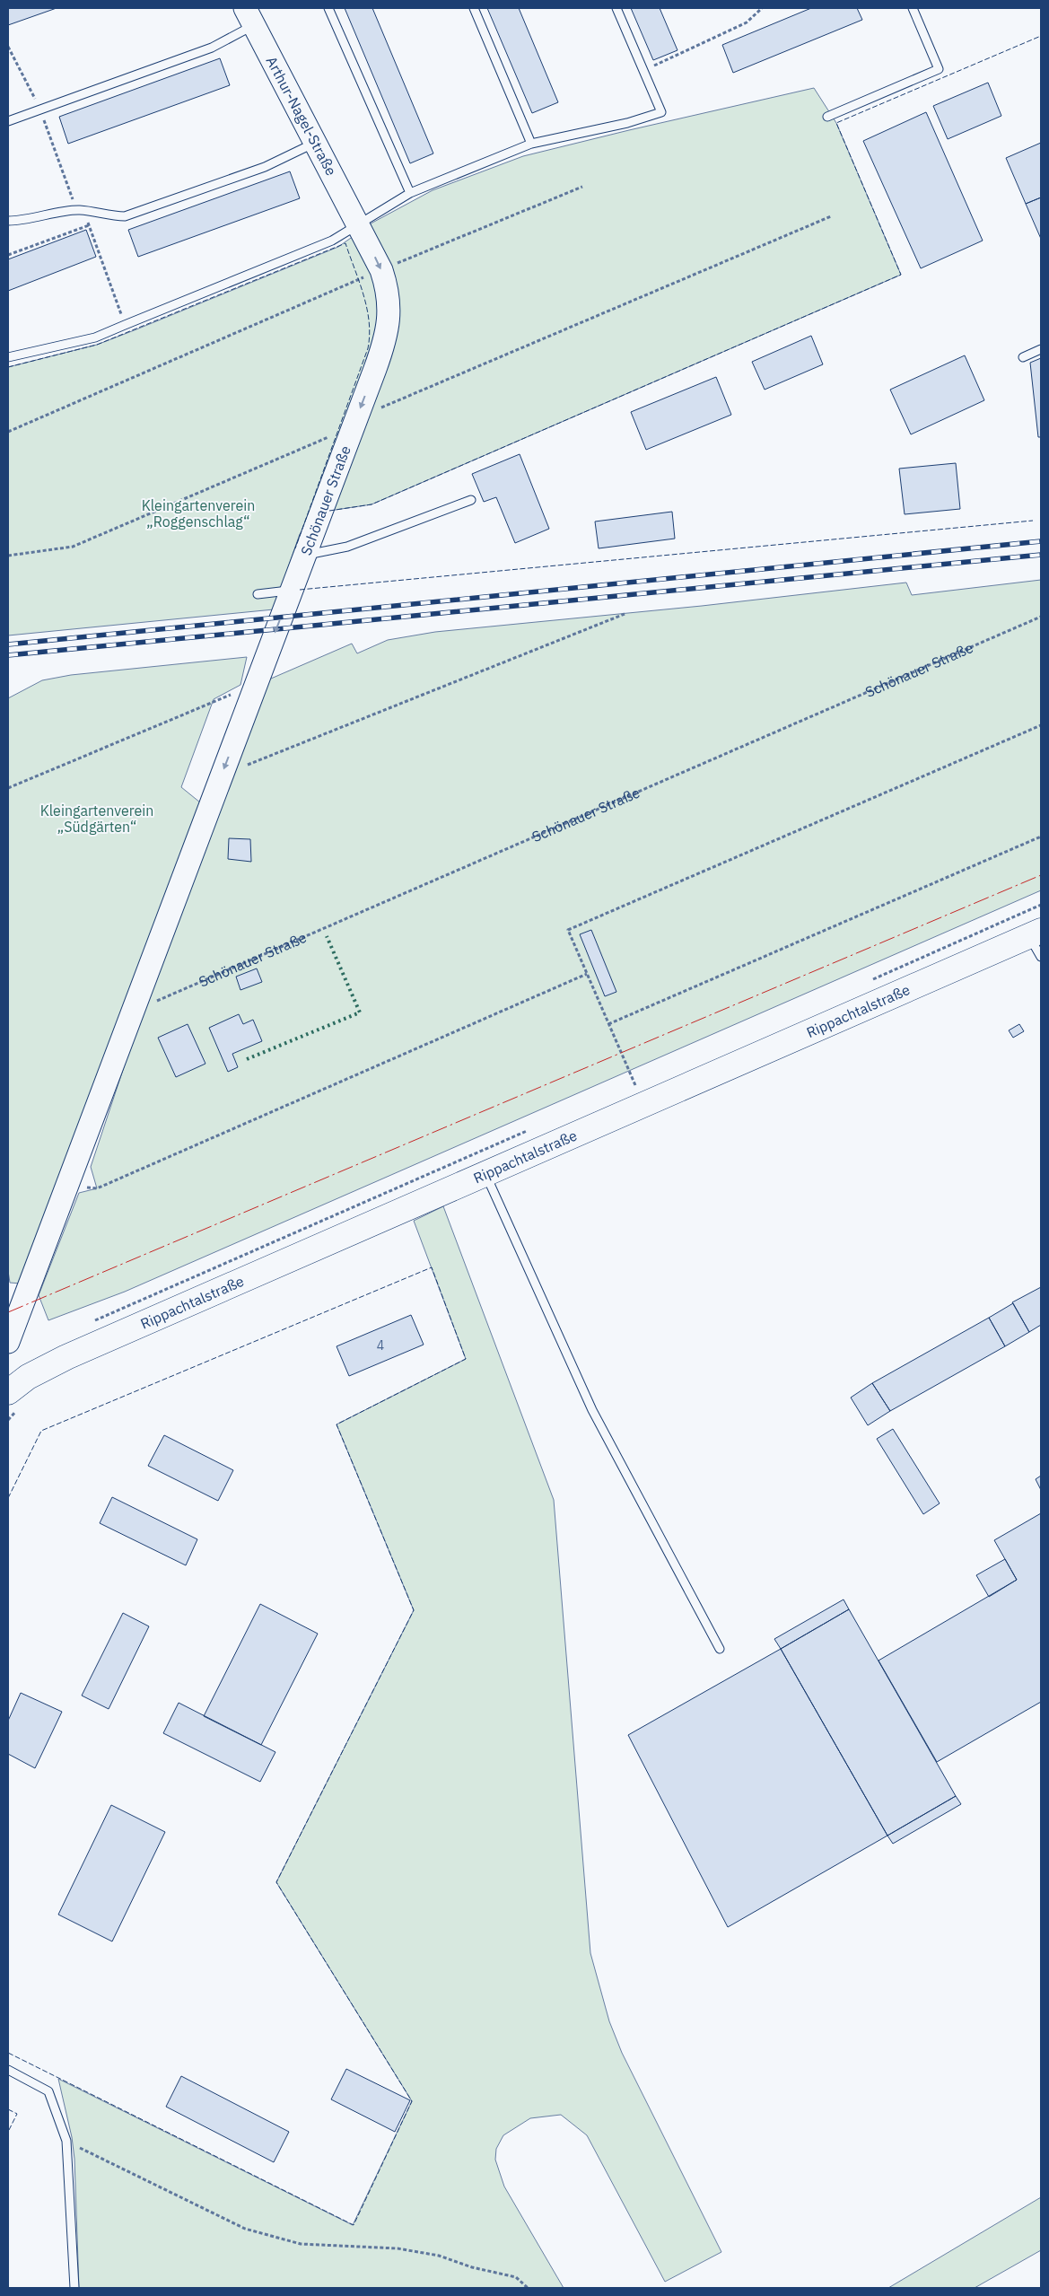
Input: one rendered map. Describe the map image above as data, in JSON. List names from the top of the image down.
{
  "streets": {
    "main road": ["Rippachtalstraße"],
    "street": ["Arthur-Nagel-Straße", "Schönauer Straße"]
  },
  "crossings": [
    ["Arthur-Nagel-Straße", "Schönauer Straße"]
  ],
  "parks": ["Kleingartenverein „Roggenschlag“", "Kleingartenverein „Südgärten“"],
  "house_numbers": ["4"]
}
